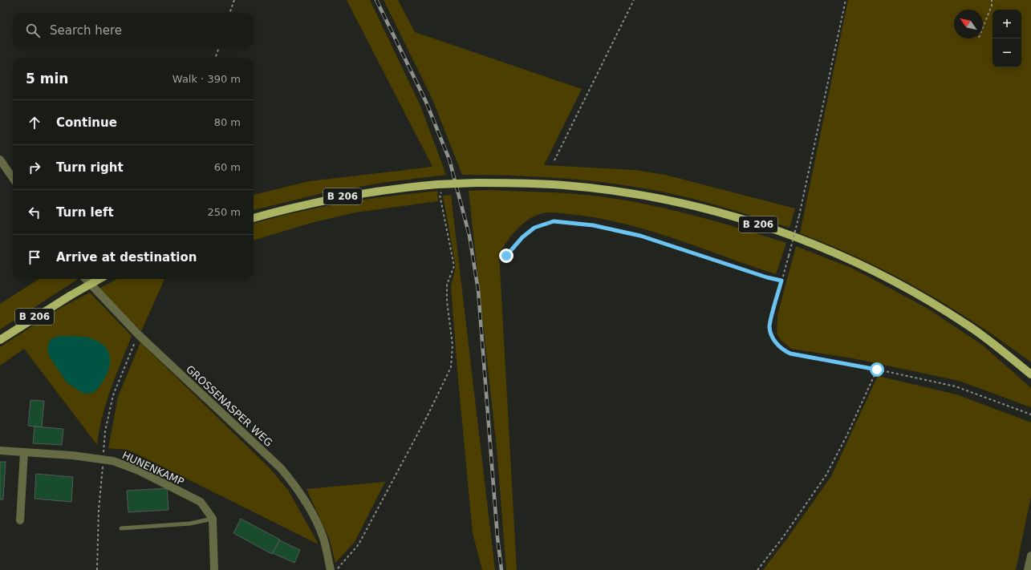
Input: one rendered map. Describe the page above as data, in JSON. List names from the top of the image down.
{
  "streets": {
    "main road": ["B 206"],
    "street": ["GROSSENASPER WEG", "HUNENKAMP"]
  },
  "north": "top left",
  "page": {
    "map_buttons": ["+", "−"],
    "search": "Search here",
    "heading": ["5 min", "Walk · 390 m"],
    "list": [
      ["Continue", "80 m"],
      ["Turn right", "60 m"],
      ["Turn left", "250 m"],
      "Arrive at destination"
    ]
  }
}
